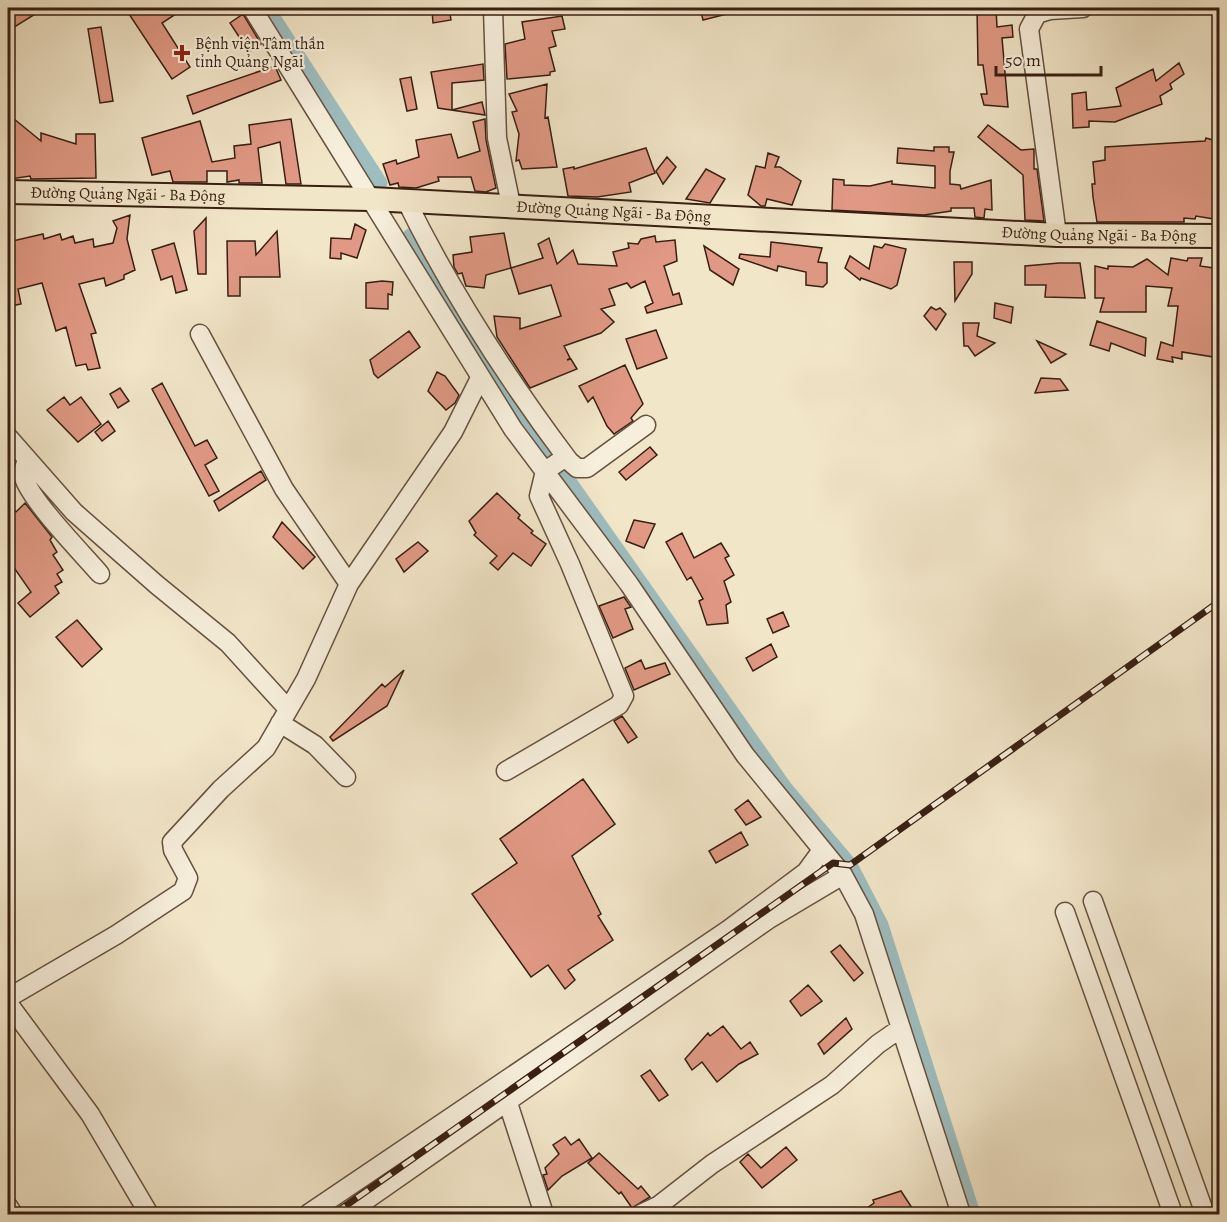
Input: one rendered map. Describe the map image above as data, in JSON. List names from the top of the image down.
{
  "streets": {
    "main road": ["Đường Quảng Ngãi - Ba Động"]
  },
  "places": {
    "health": ["Bệnh viện Tâm thần tỉnh Quảng Ngãi"]
  },
  "scale_bar": "50 m"
}
